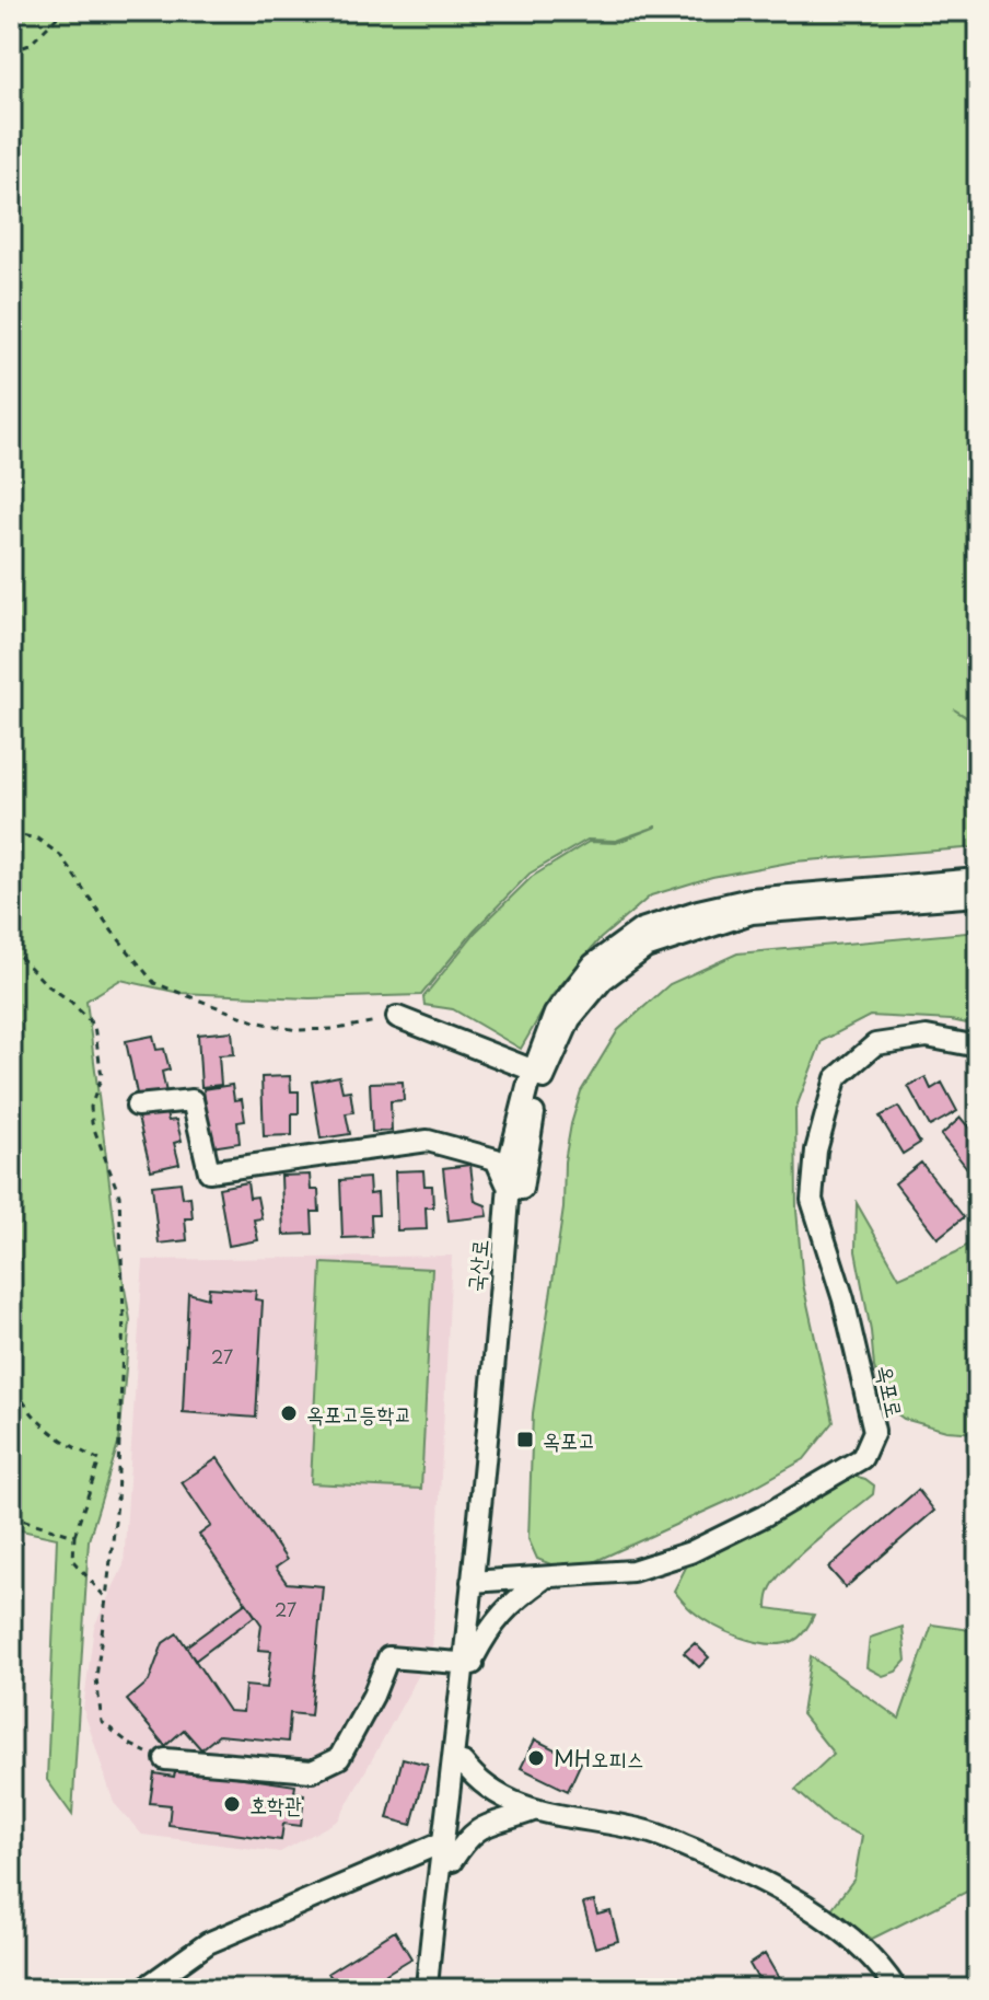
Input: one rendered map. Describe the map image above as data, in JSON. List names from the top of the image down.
{
  "streets": {
    "street": ["국산로", "옥포로"]
  },
  "crossings": [
    ["국산로", "옥포로"]
  ],
  "places": {
    "other": ["옥포고등학교", "MH오피스", "호학관"],
    "transit": ["옥포고"]
  },
  "house_numbers": ["27", "27"]
}
